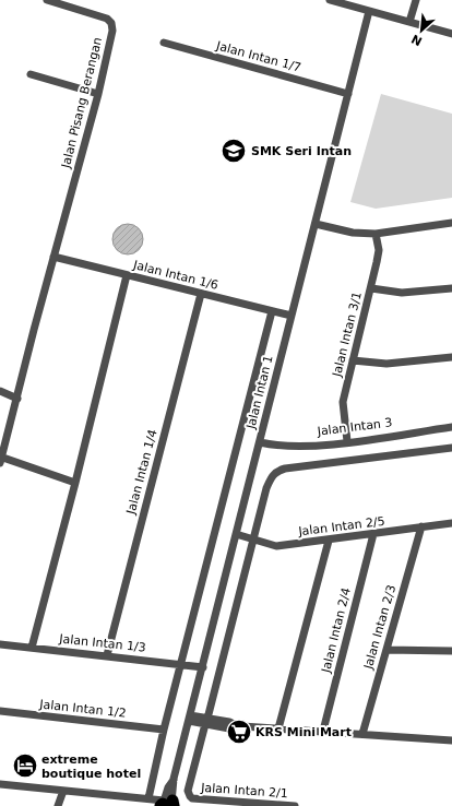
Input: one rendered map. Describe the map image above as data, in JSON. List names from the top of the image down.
{
  "streets": {
    "street": [
      "Jalan Intan 1/7",
      "Jalan Pisang Berangan",
      "Jalan Intan 1/6",
      "Jalan Intan 3/1",
      "Jalan Intan 1",
      "Jalan Intan 3",
      "Jalan Intan 1/4",
      "Jalan Intan 2/5",
      "Jalan Intan 2/3",
      "Jalan Intan 2/4",
      "Jalan Intan 1/3",
      "Jalan Intan 1/2",
      "Jalan Intan 2/1"
    ]
  },
  "crossings": [
    ["Jalan Intan 1/7", "Jalan Intan 1"],
    ["Jalan Pisang Berangan", "Jalan Intan 1/6"],
    ["Jalan Intan 1/6", "Jalan Intan 1"],
    ["Jalan Intan 1/6", "Jalan Intan 1/4"],
    ["Jalan Intan 3/1", "Jalan Intan 3"],
    ["Jalan Intan 1", "Jalan Intan 3"],
    ["Jalan Intan 1", "Jalan Intan 2/5"],
    ["Jalan Intan 1", "Jalan Intan 1/3"],
    ["Jalan Intan 1/4", "Jalan Intan 1/3"],
    ["Jalan Intan 2/5", "Jalan Intan 2/3"],
    ["Jalan Intan 2/5", "Jalan Intan 2/4"]
  ],
  "places": {
    "school or university": ["SMK Seri Intan"],
    "supermarket": ["KRS Mini Mart"],
    "hotel": ["extreme boutique hotel"]
  },
  "north": "bottom left"
}
